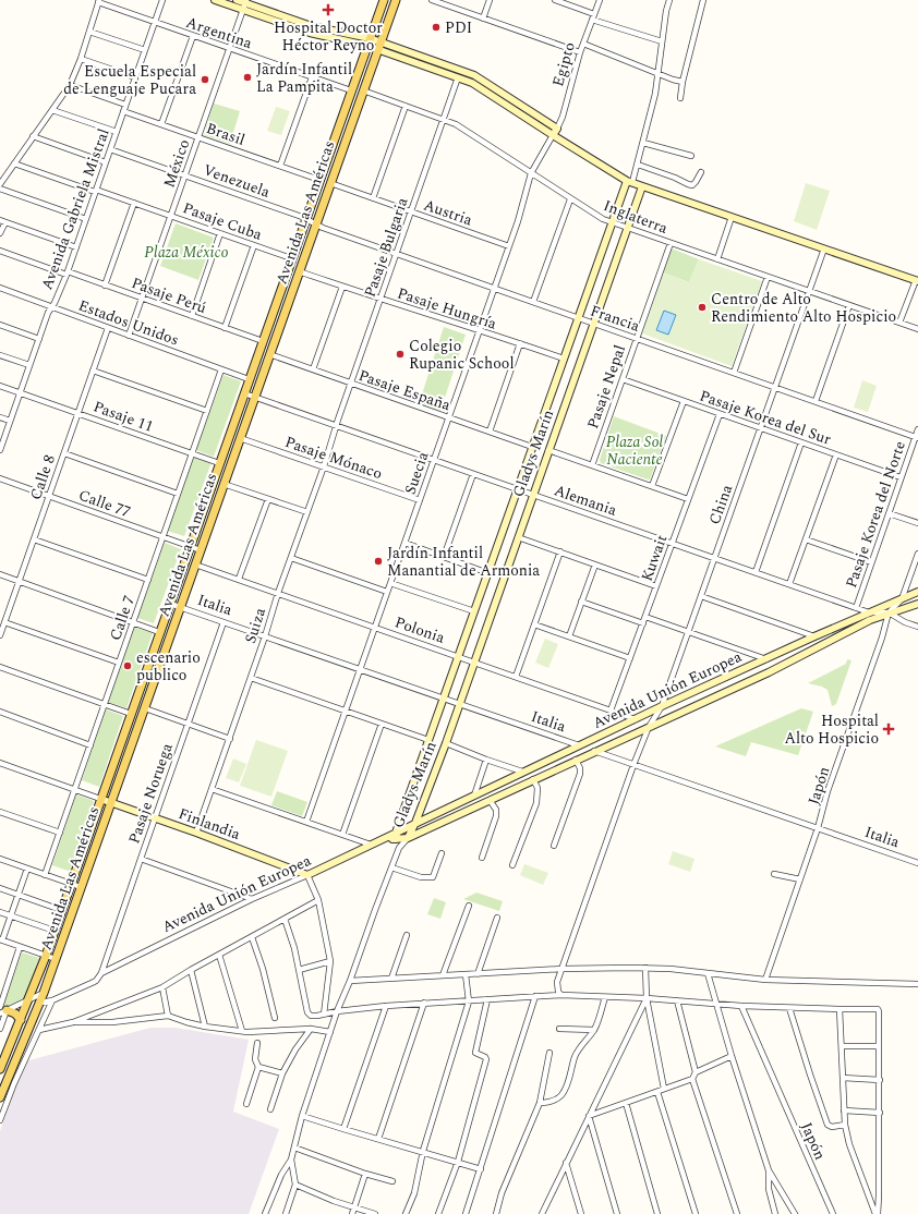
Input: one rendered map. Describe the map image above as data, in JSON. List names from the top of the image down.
{
  "streets": {
    "main road": ["Avenida Las Américas"],
    "street": [
      "Argentina",
      "Egipto",
      "Brasil",
      "México",
      "Venezuela",
      "Avenida Gabriela Mistral",
      "Austria",
      "Inglaterra",
      "Pasaje Cuba",
      "Pasaje Bulgaria",
      "Pasaje Perú",
      "Pasaje Hungría",
      "Francia",
      "Estados Unidos",
      "Pasaje Nepal",
      "Pasaje España",
      "Pasaje 11",
      "Pasaje Korea del Sur",
      "Gladys Marín",
      "Pasaje Mónaco",
      "Suecia",
      "Calle 8",
      "Alemania",
      "Calle 77",
      "China",
      "Pasaje Korea del Norte",
      "Kuwait",
      "Italia",
      "Calle 7",
      "Suiza",
      "Polonia",
      "Avenida Unión Europea",
      "Japón",
      "Pasaje Noruega",
      "Finlandia"
    ]
  },
  "crossings": [
    ["Argentina", "México"],
    ["Argentina", "Avenida Gabriela Mistral"],
    ["Argentina", "Avenida Las Américas"],
    ["Egipto", "Suecia"],
    ["Brasil", "México"],
    ["Brasil", "Avenida Gabriela Mistral"],
    ["Brasil", "Avenida Las Américas"],
    ["México", "Venezuela"],
    ["México", "Pasaje Cuba"],
    ["México", "Pasaje Perú"],
    ["México", "Estados Unidos"],
    ["Venezuela", "Avenida Gabriela Mistral"],
    ["Venezuela", "Avenida Las Américas"],
    ["Venezuela", "Francia"],
    ["Avenida Gabriela Mistral", "Pasaje Cuba"],
    ["Avenida Gabriela Mistral", "Pasaje Perú"],
    ["Avenida Gabriela Mistral", "Estados Unidos"],
    ["Avenida Gabriela Mistral", "Pasaje 11"],
    ["Avenida Las Américas", "Austria"],
    ["Avenida Las Américas", "Inglaterra"],
    ["Avenida Las Américas", "Pasaje Cuba"],
    ["Avenida Las Américas", "Pasaje Perú"],
    ["Avenida Las Américas", "Pasaje Hungría"],
    ["Avenida Las Américas", "Francia"],
    ["Avenida Las Américas", "Estados Unidos"],
    ["Avenida Las Américas", "Pasaje España"],
    ["Avenida Las Américas", "Pasaje 11"],
    ["Avenida Las Américas", "Pasaje Mónaco"],
    ["Avenida Las Américas", "Alemania"],
    ["Avenida Las Américas", "Calle 77"],
    ["Avenida Las Américas", "Italia"],
    ["Avenida Las Américas", "Polonia"],
    ["Avenida Las Américas", "Avenida Unión Europea"],
    ["Avenida Las Américas", "Finlandia"],
    ["Austria", "Pasaje Bulgaria"],
    ["Austria", "Suecia"],
    ["Inglaterra", "Pasaje Bulgaria"],
    ["Inglaterra", "Pasaje Nepal"],
    ["Inglaterra", "Gladys Marín"],
    ["Inglaterra", "Suecia"],
    ["Inglaterra", "China"],
    ["Pasaje Bulgaria", "Pasaje Hungría"],
    ["Pasaje Bulgaria", "Francia"],
    ["Pasaje Bulgaria", "Pasaje España"],
    ["Pasaje Bulgaria", "Alemania"],
    ["Pasaje Bulgaria", "Suiza"],
    ["Pasaje Hungría", "Gladys Marín"],
    ["Pasaje Hungría", "Suecia"],
    ["Francia", "Pasaje Nepal"],
    ["Francia", "Gladys Marín"],
    ["Francia", "Suecia"],
    ["Francia", "China"],
    ["Francia", "Pasaje Korea del Norte"],
    ["Estados Unidos", "Calle 8"],
    ["Estados Unidos", "Calle 7"],
    ["Pasaje Nepal", "Pasaje Korea del Sur"],
    ["Pasaje España", "Gladys Marín"],
    ["Pasaje España", "Suecia"],
    ["Pasaje 11", "Calle 8"],
    ["Pasaje 11", "Calle 7"],
    ["Pasaje Korea del Sur", "China"],
    ["Pasaje Korea del Sur", "Pasaje Korea del Norte"],
    ["Pasaje Korea del Sur", "Kuwait"],
    ["Gladys Marín", "Alemania"],
    ["Gladys Marín", "Italia"],
    ["Gladys Marín", "Polonia"],
    ["Gladys Marín", "Avenida Unión Europea"],
    ["Pasaje Mónaco", "Suecia"],
    ["Pasaje Mónaco", "Suiza"],
    ["Suecia", "Alemania"],
    ["Suecia", "Italia"],
    ["Suecia", "Polonia"],
    ["Calle 8", "Calle 77"],
    ["Alemania", "China"],
    ["Alemania", "Pasaje Korea del Norte"],
    ["Alemania", "Kuwait"],
    ["Alemania", "Suiza"],
    ["Alemania", "Avenida Unión Europea"],
    ["Alemania", "Japón"],
    ["Calle 77", "Calle 7"],
    ["China", "Italia"],
    ["China", "Avenida Unión Europea"],
    ["Kuwait", "Polonia"],
    ["Italia", "Suiza"],
    ["Italia", "Avenida Unión Europea"],
    ["Italia", "Japón"],
    ["Italia", "Pasaje Noruega"],
    ["Suiza", "Polonia"],
    ["Suiza", "Finlandia"],
    ["Polonia", "Avenida Unión Europea"],
    ["Avenida Unión Europea", "Japón"],
    ["Avenida Unión Europea", "Pasaje Noruega"],
    ["Avenida Unión Europea", "Finlandia"],
    ["Pasaje Noruega", "Finlandia"]
  ],
  "parks": ["Plaza México", "Plaza Sol Naciente"],
  "places": {
    "health": ["Hospital Doctor Héctor Reyno", "Hospital Alto Hospicio"],
    "other": [
      "PDI",
      "Jardín Infantil La Pampita",
      "Escuela Especial de Lenguaje Pucara",
      "Centro de Alto Rendimiento Alto Hospicio",
      "Colegio Rupanic School",
      "Jardín Infantil Manantial de Armonia",
      "escenario publico"
    ]
  }
}
